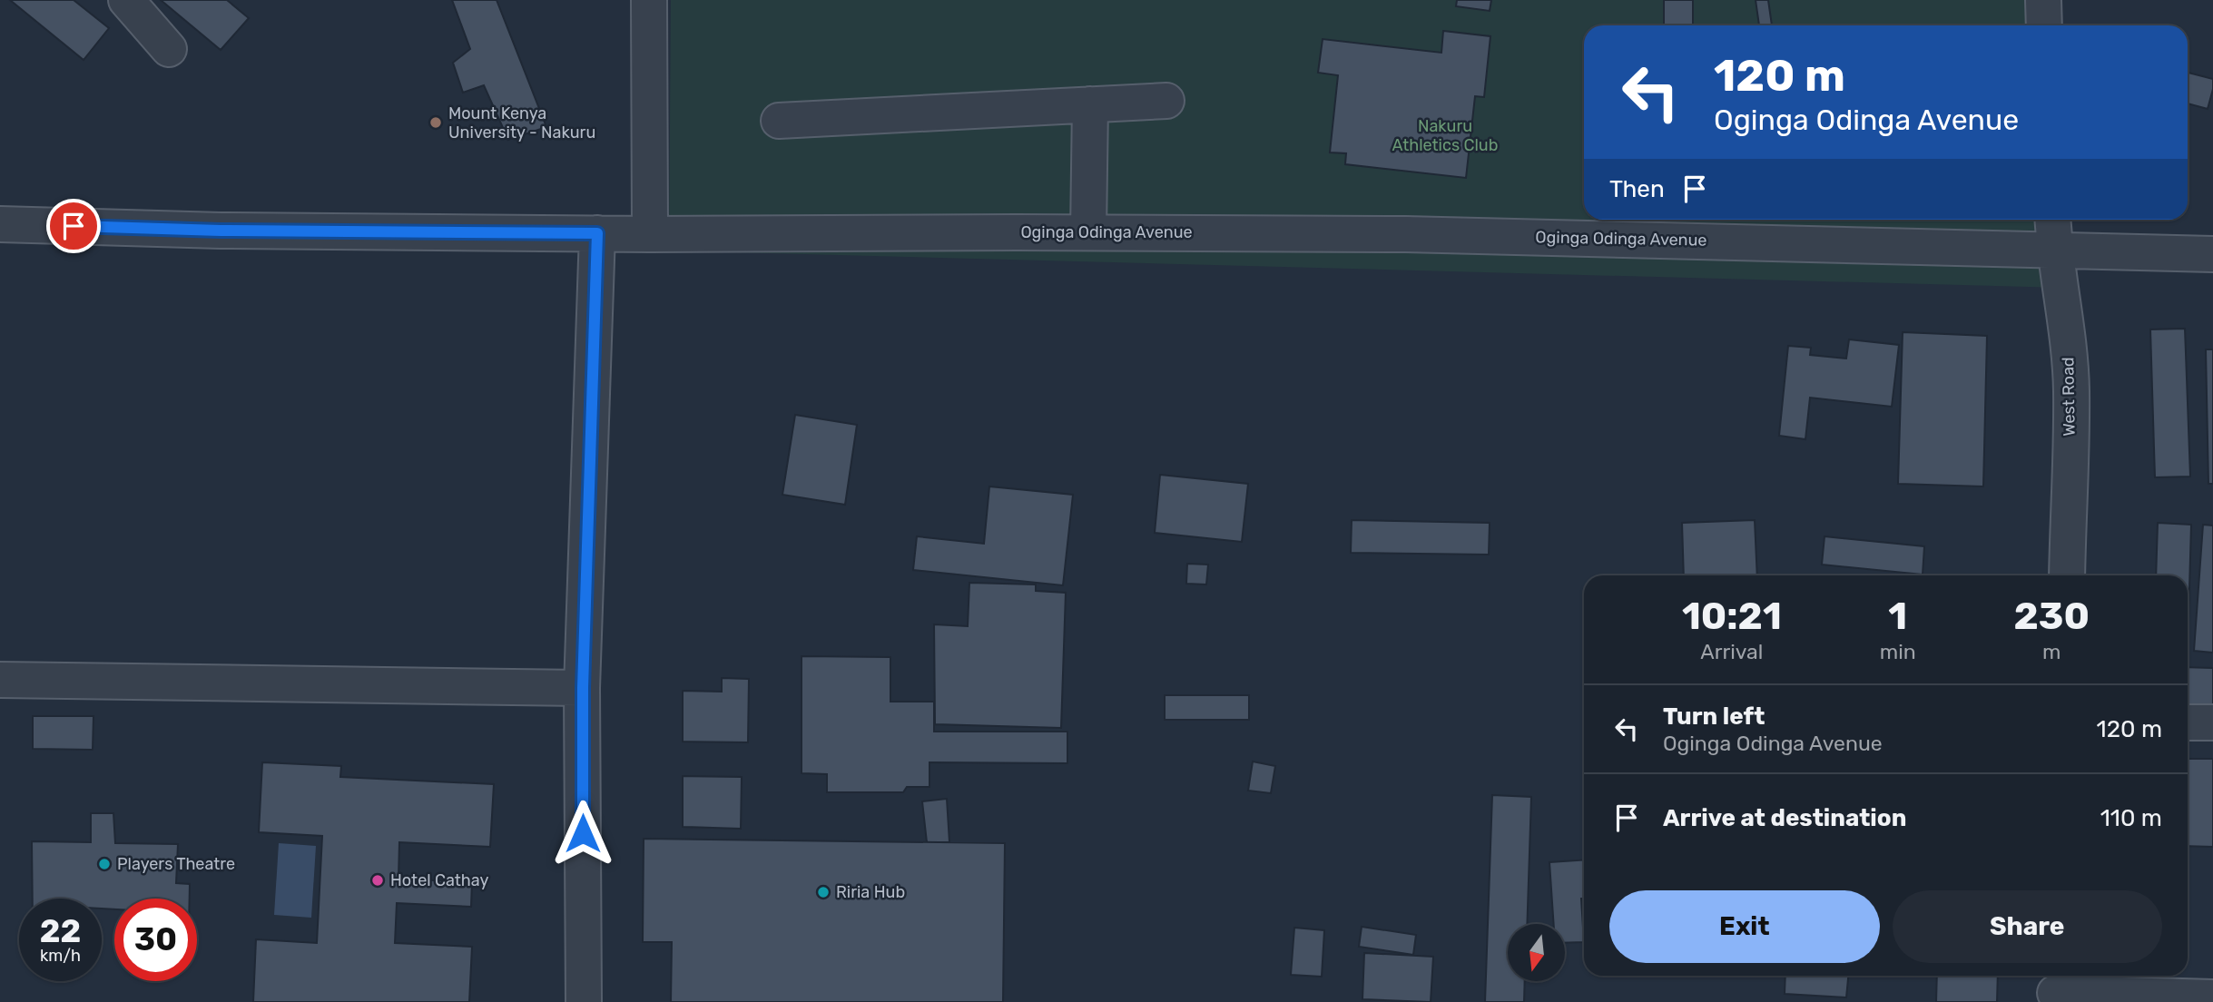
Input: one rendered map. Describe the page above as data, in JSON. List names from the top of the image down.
{
  "streets": {
    "street": ["Oginga Odinga Avenue", "West Road"]
  },
  "crossings": [
    ["Oginga Odinga Avenue", "West Road"]
  ],
  "parks": ["Nakuru Athletics Club"],
  "places": [
    "Mount Kenya University - Nakuru",
    "Players Theatre",
    "Hotel Cathay",
    "Riria Hub"
  ],
  "north": "bottom",
  "page": {
    "turn": ["120 m", "Oginga Odinga Avenue"],
    "then": "Then",
    "eta": [
      "10:21",
      "Arrival",
      "1",
      "min",
      "230",
      "m"
    ],
    "list": [
      {
        "name": "Turn left",
        "note": "Oginga Odinga Avenue",
        "value": "120 m"
      },
      {
        "name": "Arrive at destination",
        "value": "110 m"
      }
    ],
    "buttons": ["Exit", "Share"],
    "speed": "22 km/h",
    "limit": "30"
  }
}
